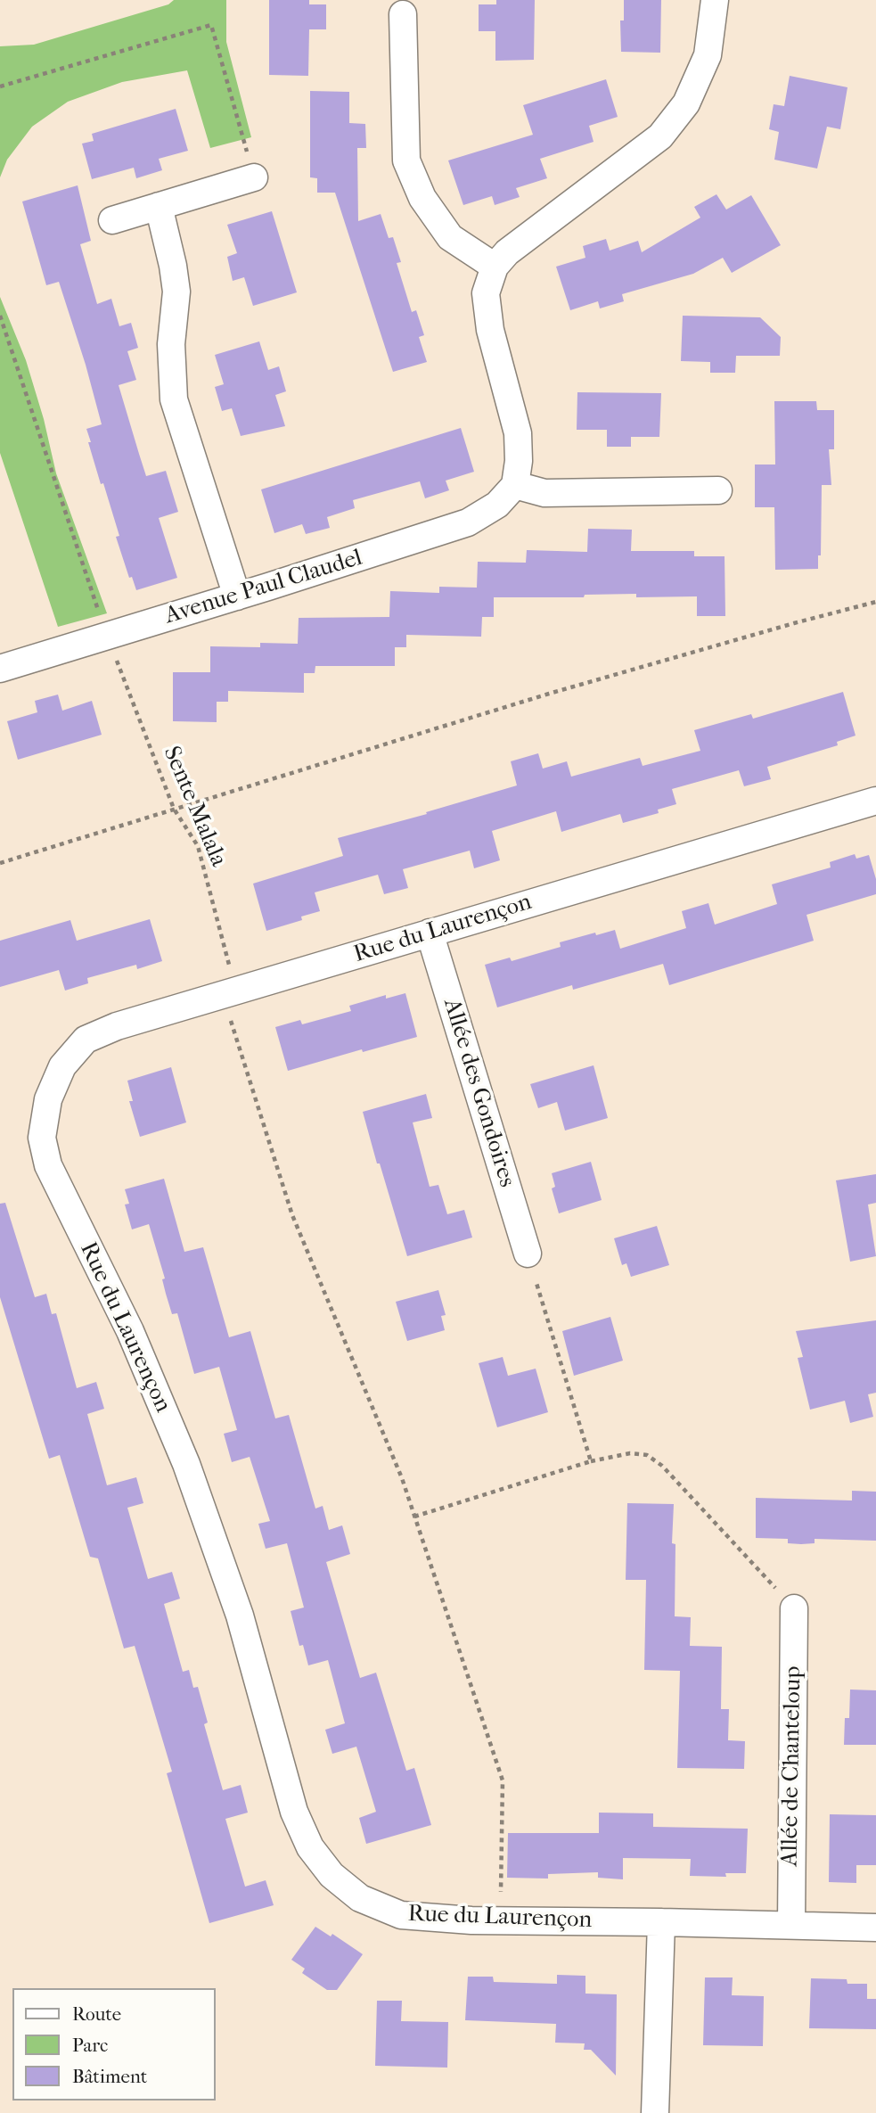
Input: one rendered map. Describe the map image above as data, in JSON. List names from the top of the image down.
{
  "streets": {
    "street": [
      "Avenue Paul Claudel",
      "Rue du Laurençon",
      "Allée des Gondoires",
      "Allée de Chanteloup"
    ],
    "path": ["Sente Malala"]
  },
  "crossings": [
    ["Avenue Paul Claudel", "Sente Malala"],
    ["Sente Malala", "Rue du Laurençon"],
    ["Rue du Laurençon", "Allée des Gondoires"],
    ["Rue du Laurençon", "Allée de Chanteloup"]
  ],
  "legend": ["Route", "Parc", "Bâtiment"]
}
